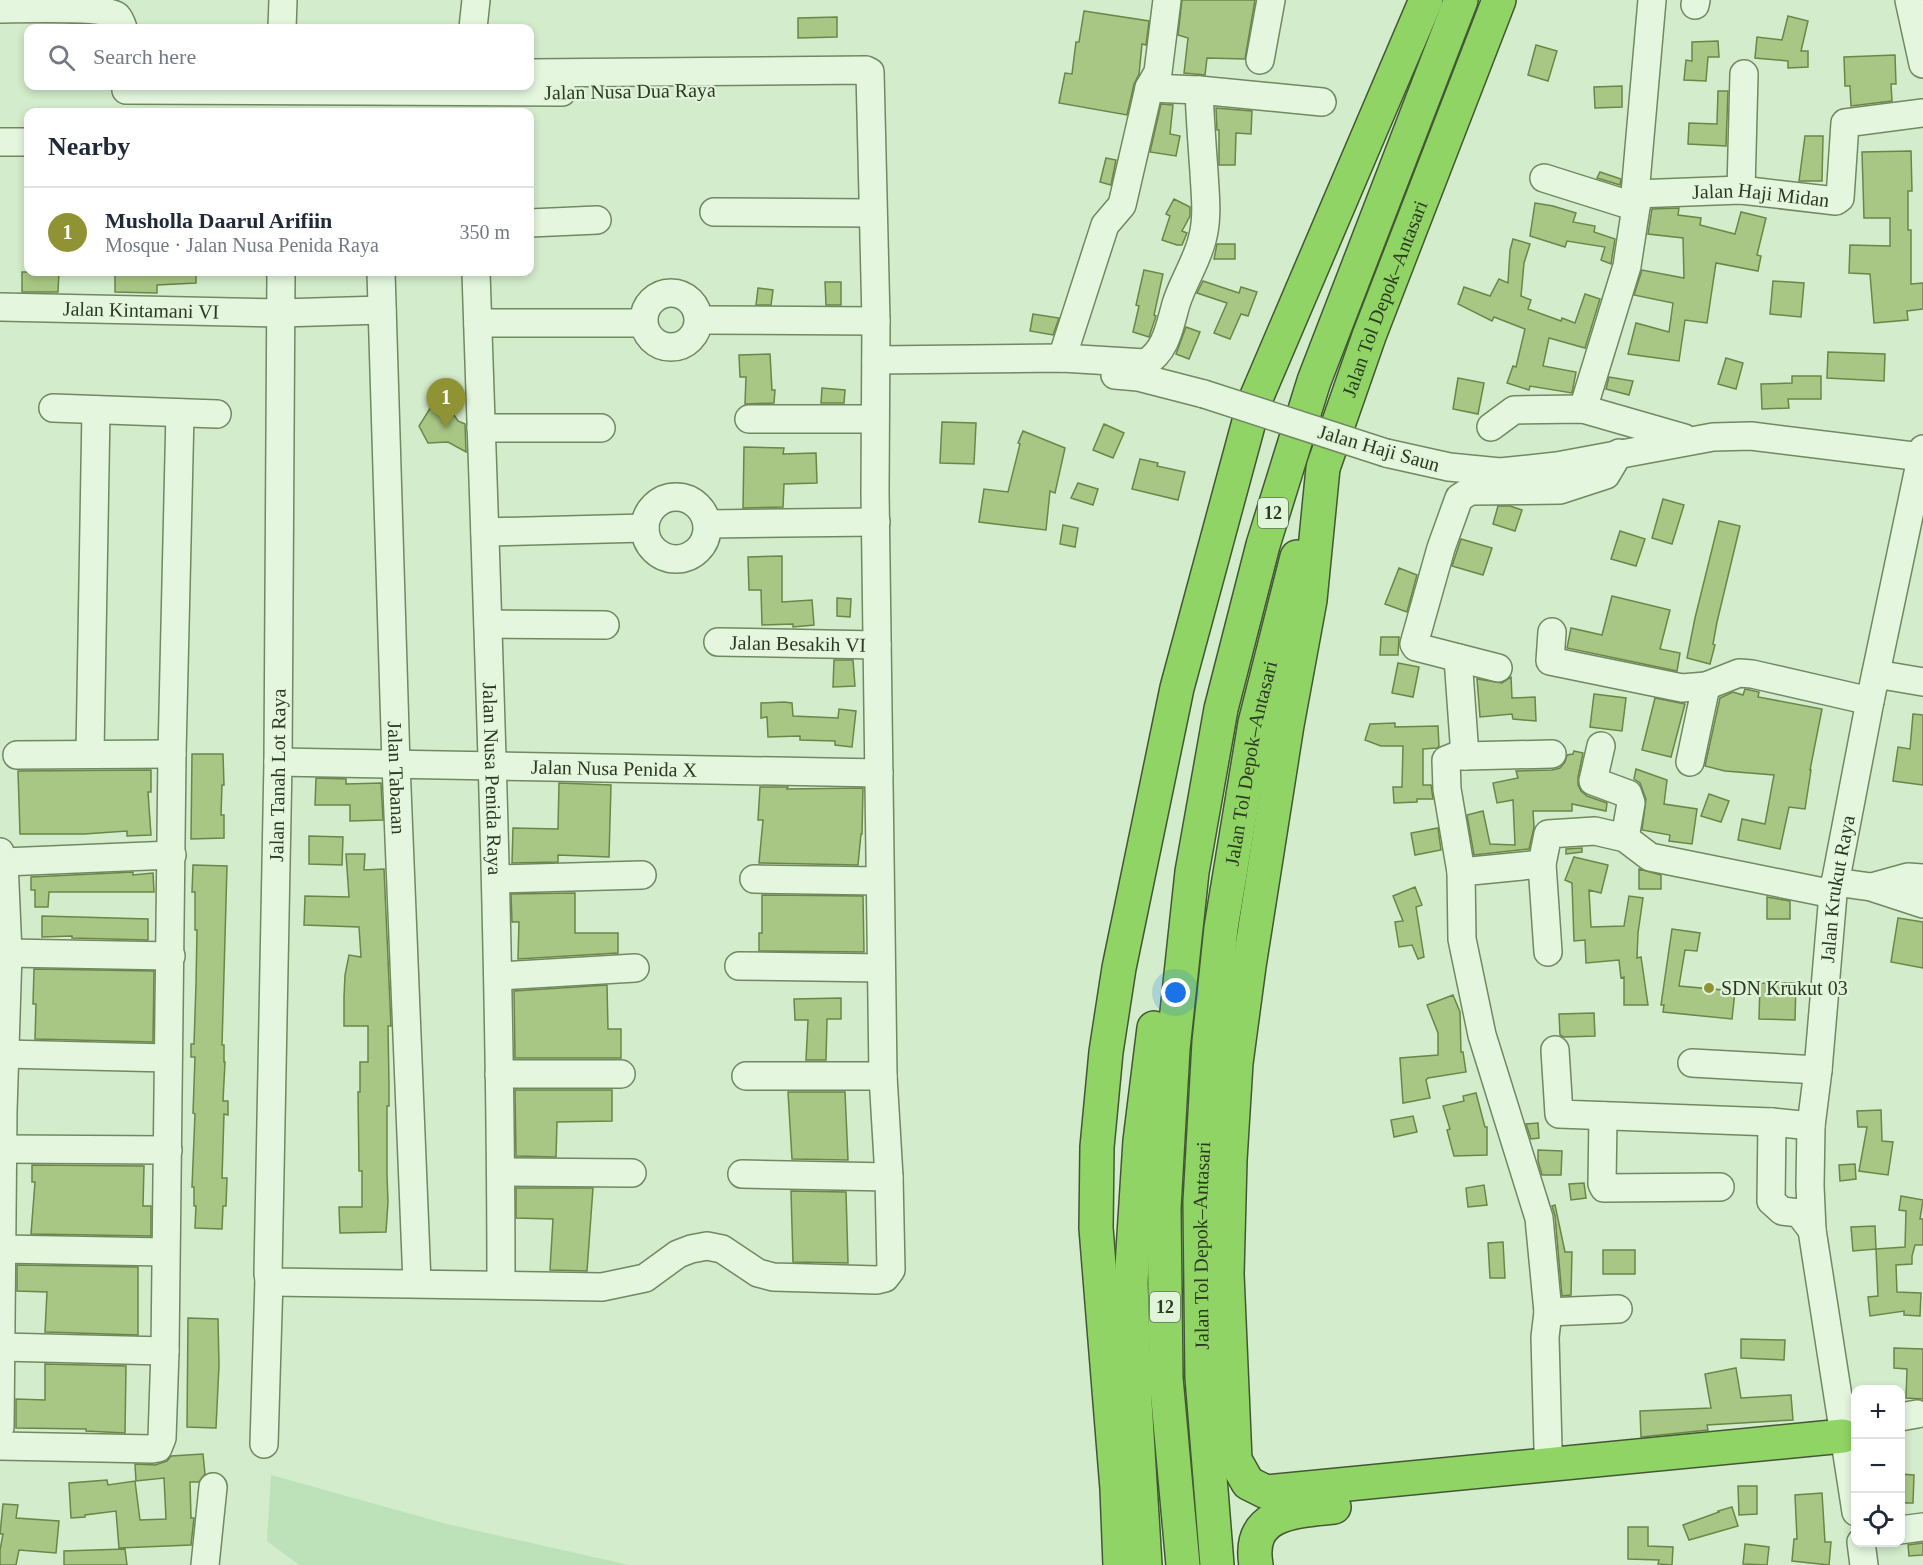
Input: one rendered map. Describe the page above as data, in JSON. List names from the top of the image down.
{
  "streets": {
    "highway": ["Jalan Tol Depok–Antasari", "12"],
    "street": [
      "Jalan Nusa Dua Raya",
      "Jalan Haji Midan",
      "Jalan Kintamani VI",
      "Jalan Haji Saun",
      "Jalan Besakih VI",
      "Jalan Nusa Penida X",
      "Jalan Tanah Lot Raya",
      "Jalan Tabanan",
      "Jalan Nusa Penida Raya",
      "Jalan Krukut Raya"
    ]
  },
  "crossings": [
    ["Jalan Kintamani VI", "Jalan Tanah Lot Raya"],
    ["Jalan Kintamani VI", "Jalan Tabanan"],
    ["Jalan Haji Saun", "Jalan Krukut Raya"],
    ["Jalan Nusa Penida X", "Jalan Tanah Lot Raya"],
    ["Jalan Nusa Penida X", "Jalan Tabanan"],
    ["Jalan Nusa Penida X", "Jalan Nusa Penida Raya"]
  ],
  "places": ["SDN Krukut 03"],
  "page": {
    "search": "Search here",
    "heading": "Nearby",
    "list": [
      {
        "mark": "1",
        "name": "Musholla Daarul Arifiin",
        "note": "Mosque · Jalan Nusa Penida Raya",
        "value": "350 m"
      }
    ],
    "pins": "1",
    "map_buttons": ["+", "−"]
  }
}
